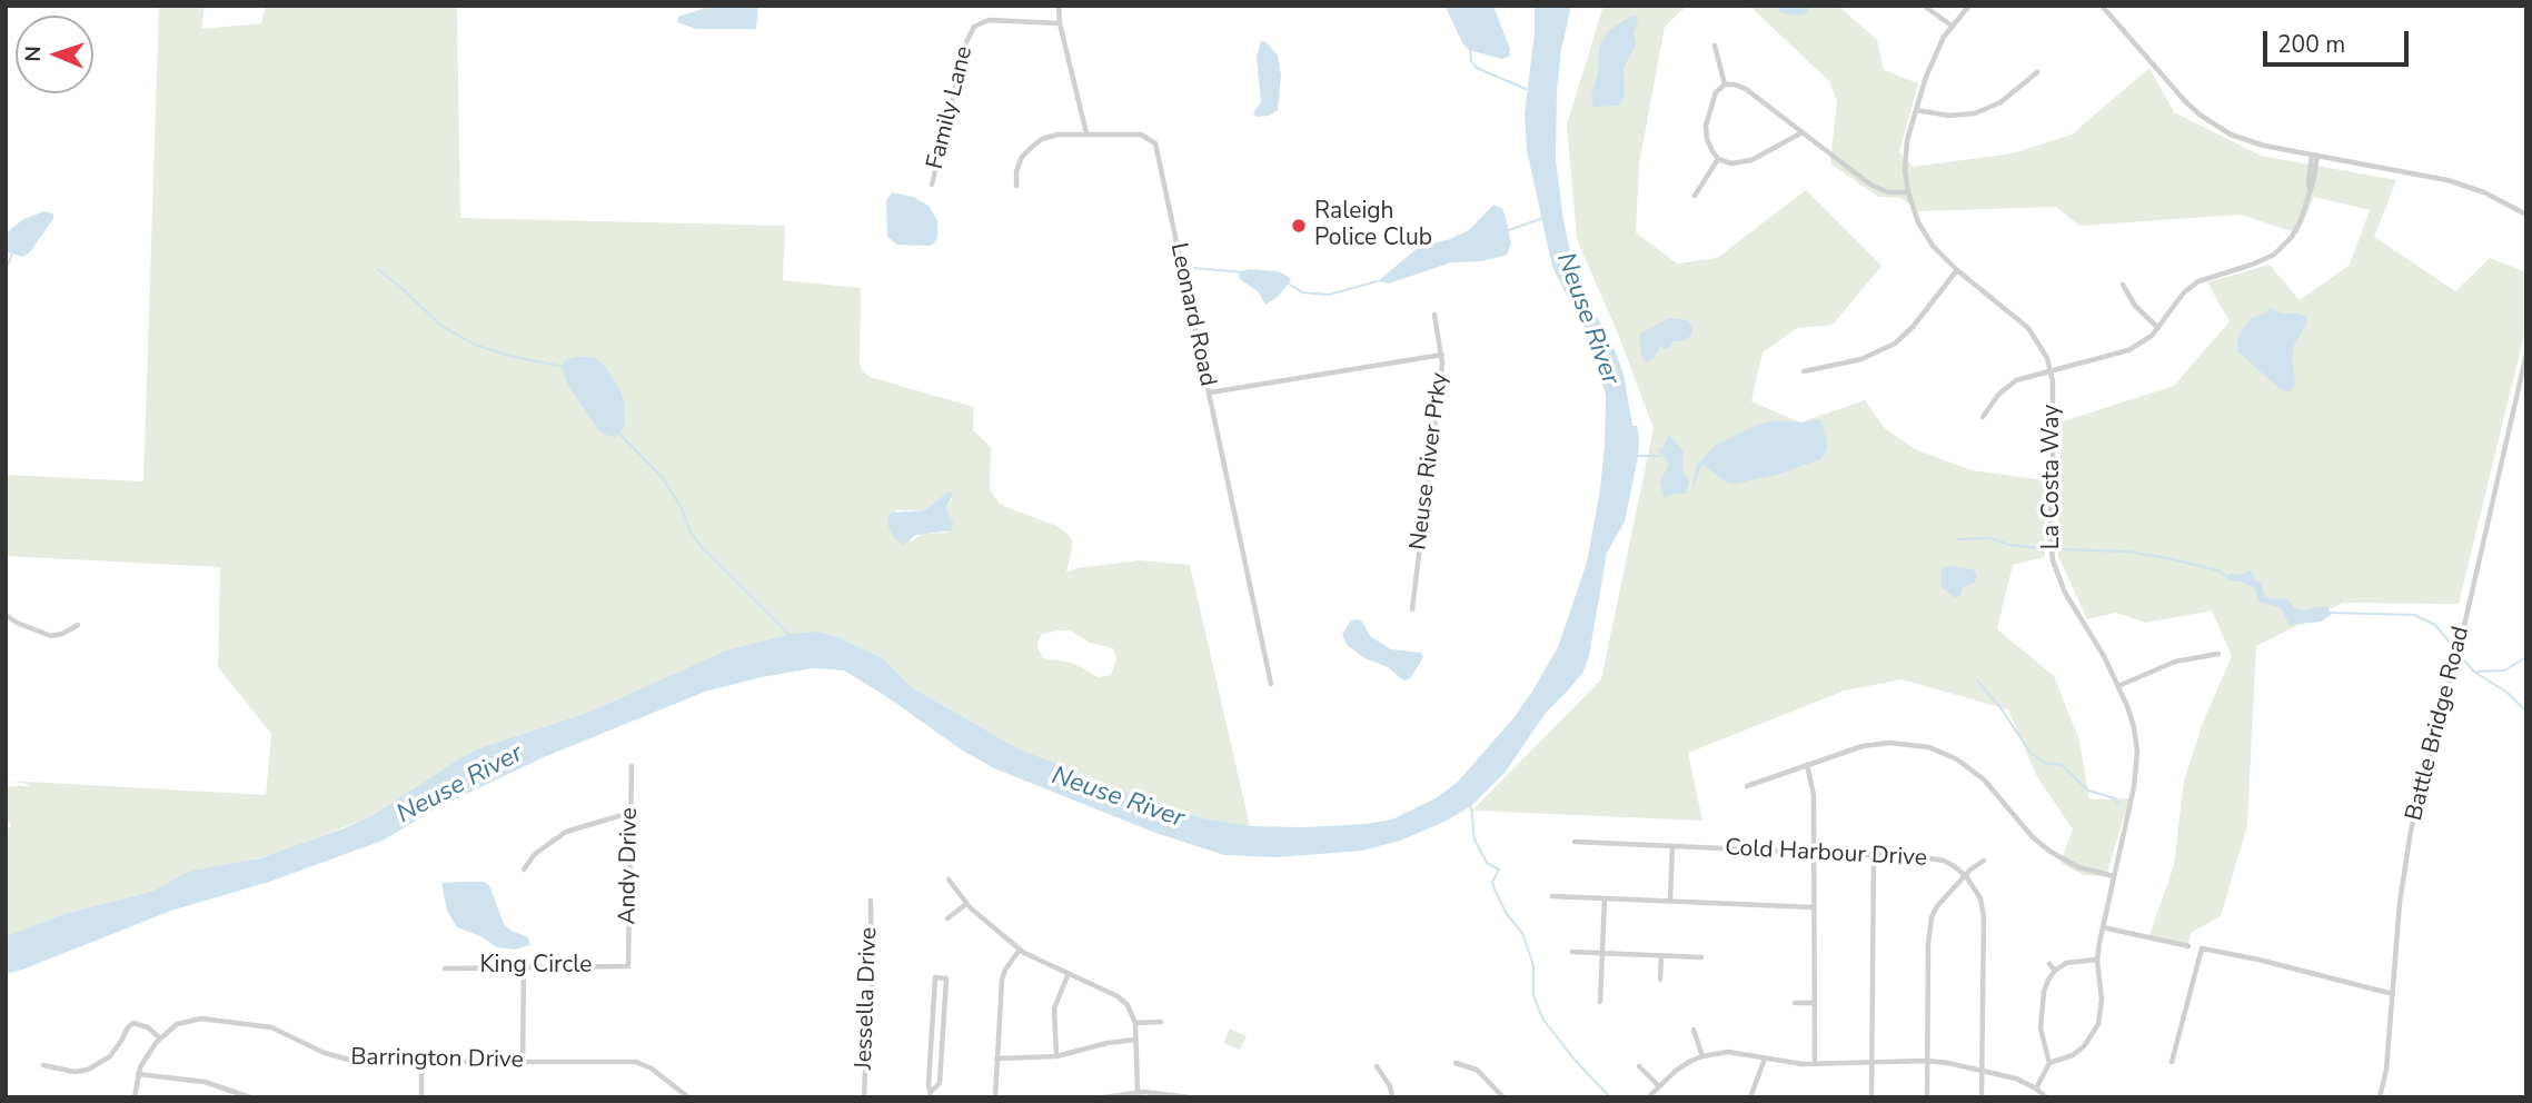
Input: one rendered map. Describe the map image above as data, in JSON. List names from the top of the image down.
{
  "streets": {
    "street": [
      "Family Lane",
      "Leonard Road",
      "Neuse River Prky",
      "La Costa Way",
      "Battle Bridge Road",
      "Cold Harbour Drive",
      "Andy Drive",
      "King Circle",
      "Jessella Drive",
      "Barrington Drive"
    ]
  },
  "crossings": [
    ["Andy Drive", "King Circle"]
  ],
  "water": ["Neuse River"],
  "places": ["Raleigh Police Club"],
  "scale_bar": "200 m",
  "north": "left"
}
